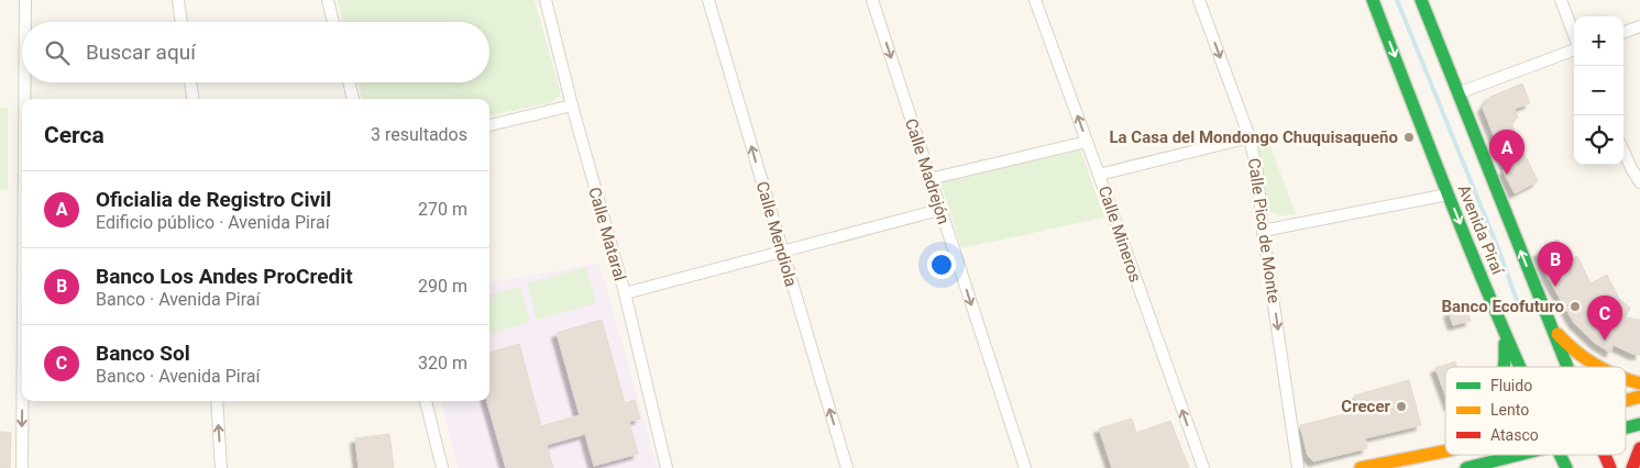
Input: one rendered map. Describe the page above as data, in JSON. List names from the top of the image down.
{
  "streets": {
    "main road": ["Avenida Piraí"],
    "street": [
      "Calle Madrejón",
      "Calle Pico de Monte",
      "Calle Mataral",
      "Calle Mendiola",
      "Calle Mineros"
    ]
  },
  "one_way": [
    "Calle Madrejón",
    "Calle Pico de Monte",
    "Calle Mendiola",
    "Calle Mineros"
  ],
  "places": ["La Casa del Mondongo Chuquisaqueño", "Banco Ecofuturo", "Crecer"],
  "legend": ["Fluido", "Lento", "Atasco"],
  "page": {
    "map_buttons": ["+", "−"],
    "search": "Buscar aquí",
    "heading": ["Cerca", "3 resultados"],
    "pins": ["A", "B", "C"],
    "list": [
      {
        "mark": "A",
        "name": "Oficialia de Registro Civil",
        "note": "Edificio público · Avenida Piraí",
        "value": "270 m"
      },
      {
        "mark": "B",
        "name": "Banco Los Andes ProCredit",
        "note": "Banco · Avenida Piraí",
        "value": "290 m"
      },
      {
        "mark": "C",
        "name": "Banco Sol",
        "note": "Banco · Avenida Piraí",
        "value": "320 m"
      }
    ]
  }
}
